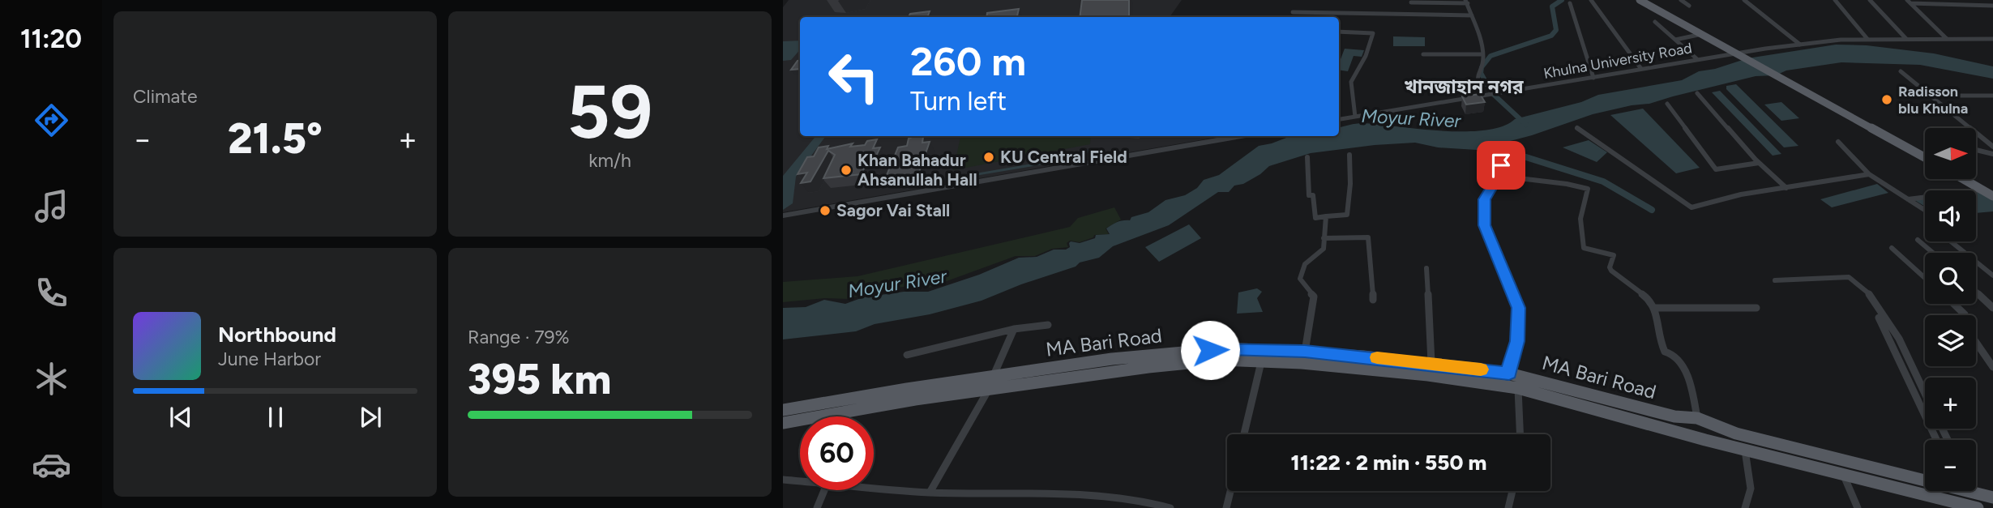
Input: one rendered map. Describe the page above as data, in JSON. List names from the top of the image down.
{
  "streets": {
    "main road": ["MA Bari Road"],
    "street": ["Khulna University Road"]
  },
  "districts": ["খানজাহান নগর"],
  "water": ["Moyur River"],
  "places": [
    "Radisson blu Khulna",
    "KU Central Field",
    "Khan Bahadur Ahsanullah Hall",
    "Sagor Vai Stall"
  ],
  "north": "right",
  "page": {
    "tabs": "11:20",
    "tile": [
      "Climate",
      ["59", "km/h"],
      ["Range · 79%", "395 km"]
    ],
    "turn": ["260 m", "Turn left"],
    "heat": ["−", "21.5°", "+"],
    "map_buttons": ["+", "−"],
    "song": ["Northbound", "June Harbor"],
    "limit": "60",
    "trip": "11:22 · 2 min · 550 m"
  }
}
